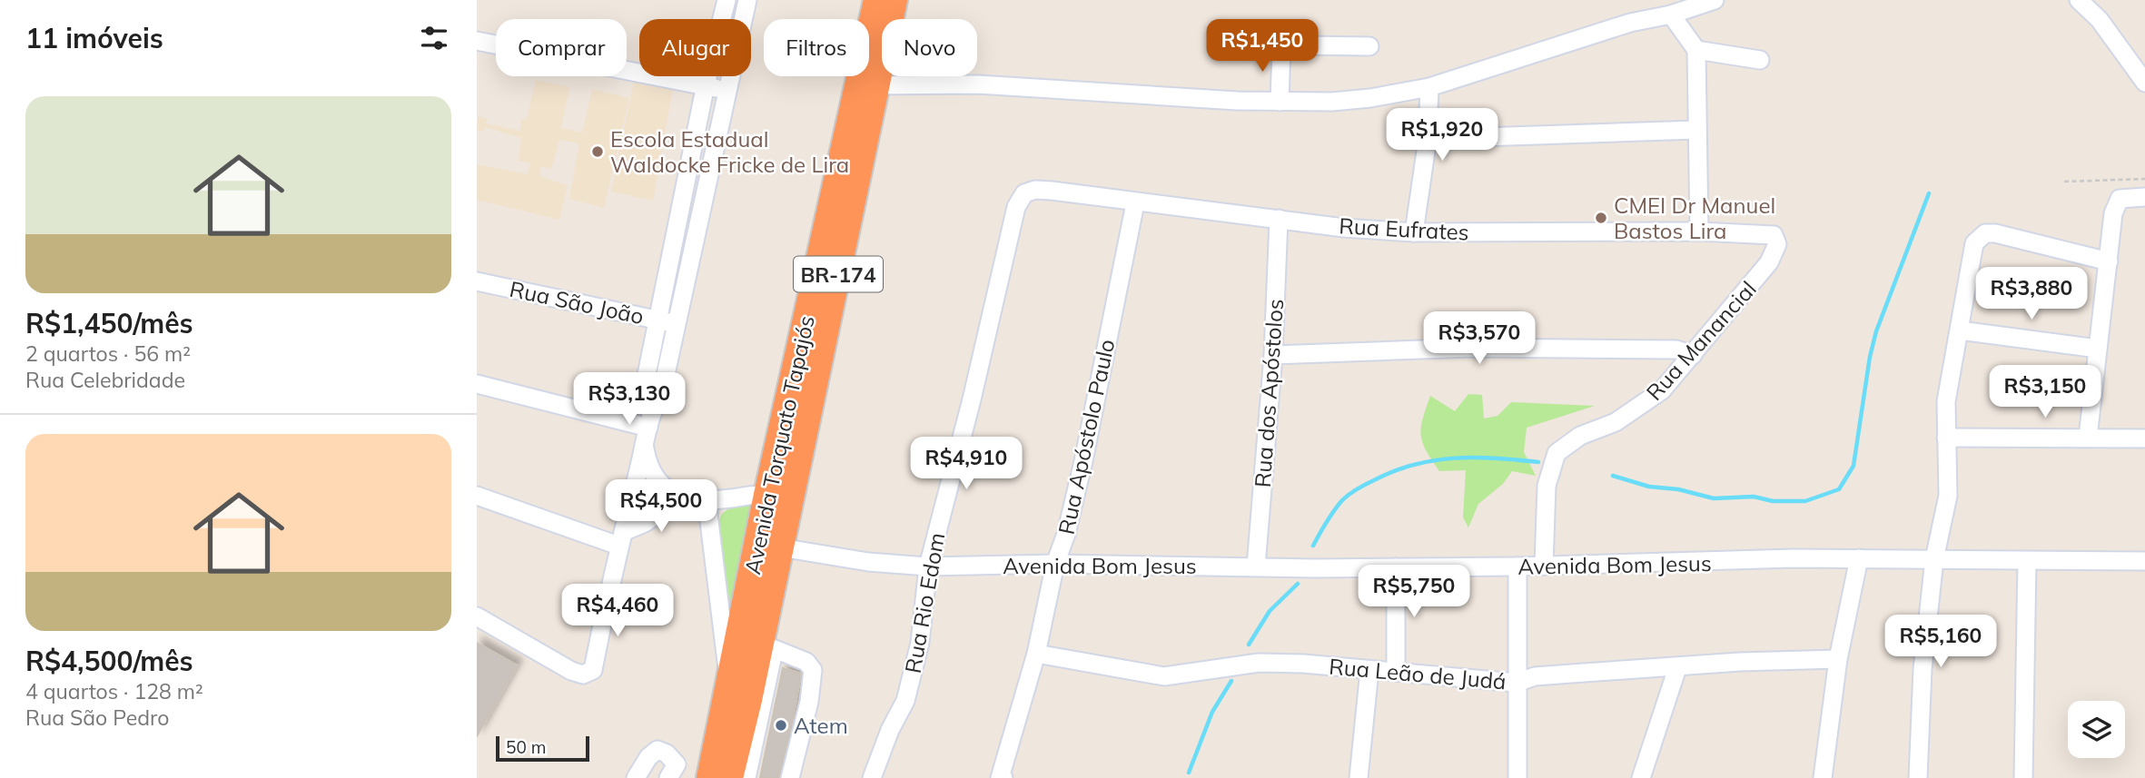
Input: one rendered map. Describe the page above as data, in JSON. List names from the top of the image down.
{
  "streets": {
    "highway": ["BR-174", "Avenida Torquato Tapajós"],
    "street": [
      "Rua Eufrates",
      "Rua São João",
      "Rua Manancial",
      "Rua dos Apóstolos",
      "Rua Apóstolo Paulo",
      "Avenida Bom Jesus",
      "Rua Rio Edom",
      "Rua Leão de Judá"
    ]
  },
  "crossings": [
    ["Rua Eufrates", "Rua Manancial"],
    ["Rua Eufrates", "Rua dos Apóstolos"],
    ["Rua Eufrates", "Rua Apóstolo Paulo"],
    ["Rua Eufrates", "Rua Rio Edom"],
    ["Rua Manancial", "Avenida Bom Jesus"],
    ["Rua dos Apóstolos", "Avenida Bom Jesus"],
    ["Rua Apóstolo Paulo", "Avenida Bom Jesus"],
    ["Rua Apóstolo Paulo", "Rua Leão de Judá"],
    ["Avenida Torquato Tapajós", "Avenida Bom Jesus"],
    ["Avenida Bom Jesus", "Rua Rio Edom"]
  ],
  "places": ["Escola Estadual Waldocke Fricke de Lira", "CMEI Dr Manuel Bastos Lira", "Atem"],
  "scale_bar": "50 m",
  "page": {
    "heading": "11 imóveis",
    "price": [
      "R$1,450",
      "R$1,920",
      "R$3,880",
      "R$3,570",
      "R$3,150",
      "R$3,130",
      "R$4,910",
      "R$4,500",
      "R$5,750",
      "R$4,460",
      "R$5,160"
    ],
    "chip": [
      "Comprar",
      "Alugar",
      "Filtros",
      "Novo"
    ],
    "list": [
      {
        "name": "R$1,450/mês",
        "note": "2 quartos · 56 m² · Rua Celebridade"
      },
      {
        "name": "R$4,500/mês",
        "note": "4 quartos · 128 m² · Rua São Pedro"
      }
    ],
    "scale": "50 m"
  }
}
